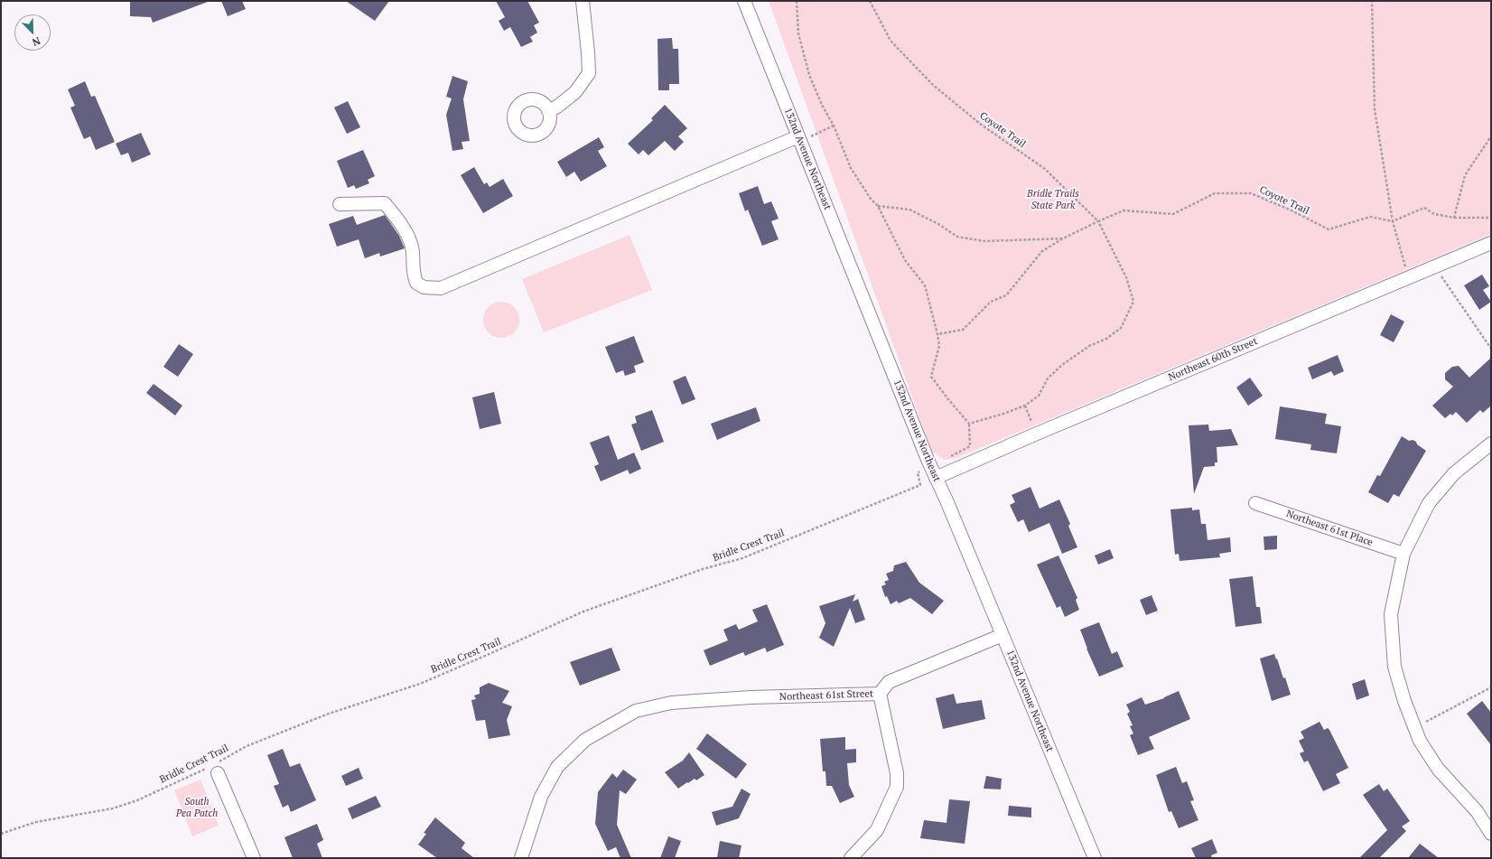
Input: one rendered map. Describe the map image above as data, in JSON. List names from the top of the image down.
{
  "streets": {
    "street": [
      "132nd Avenue Northeast",
      "Northeast 60th Street",
      "Northeast 61st Place",
      "Northeast 61st Street"
    ],
    "path": ["Coyote Trail", "Bridle Crest Trail"]
  },
  "crossings": [
    ["132nd Avenue Northeast", "Northeast 60th Street"],
    ["132nd Avenue Northeast", "Northeast 61st Street"]
  ],
  "parks": ["Bridle Trails State Park", "South Pea Patch"],
  "north": "bottom right"
}
